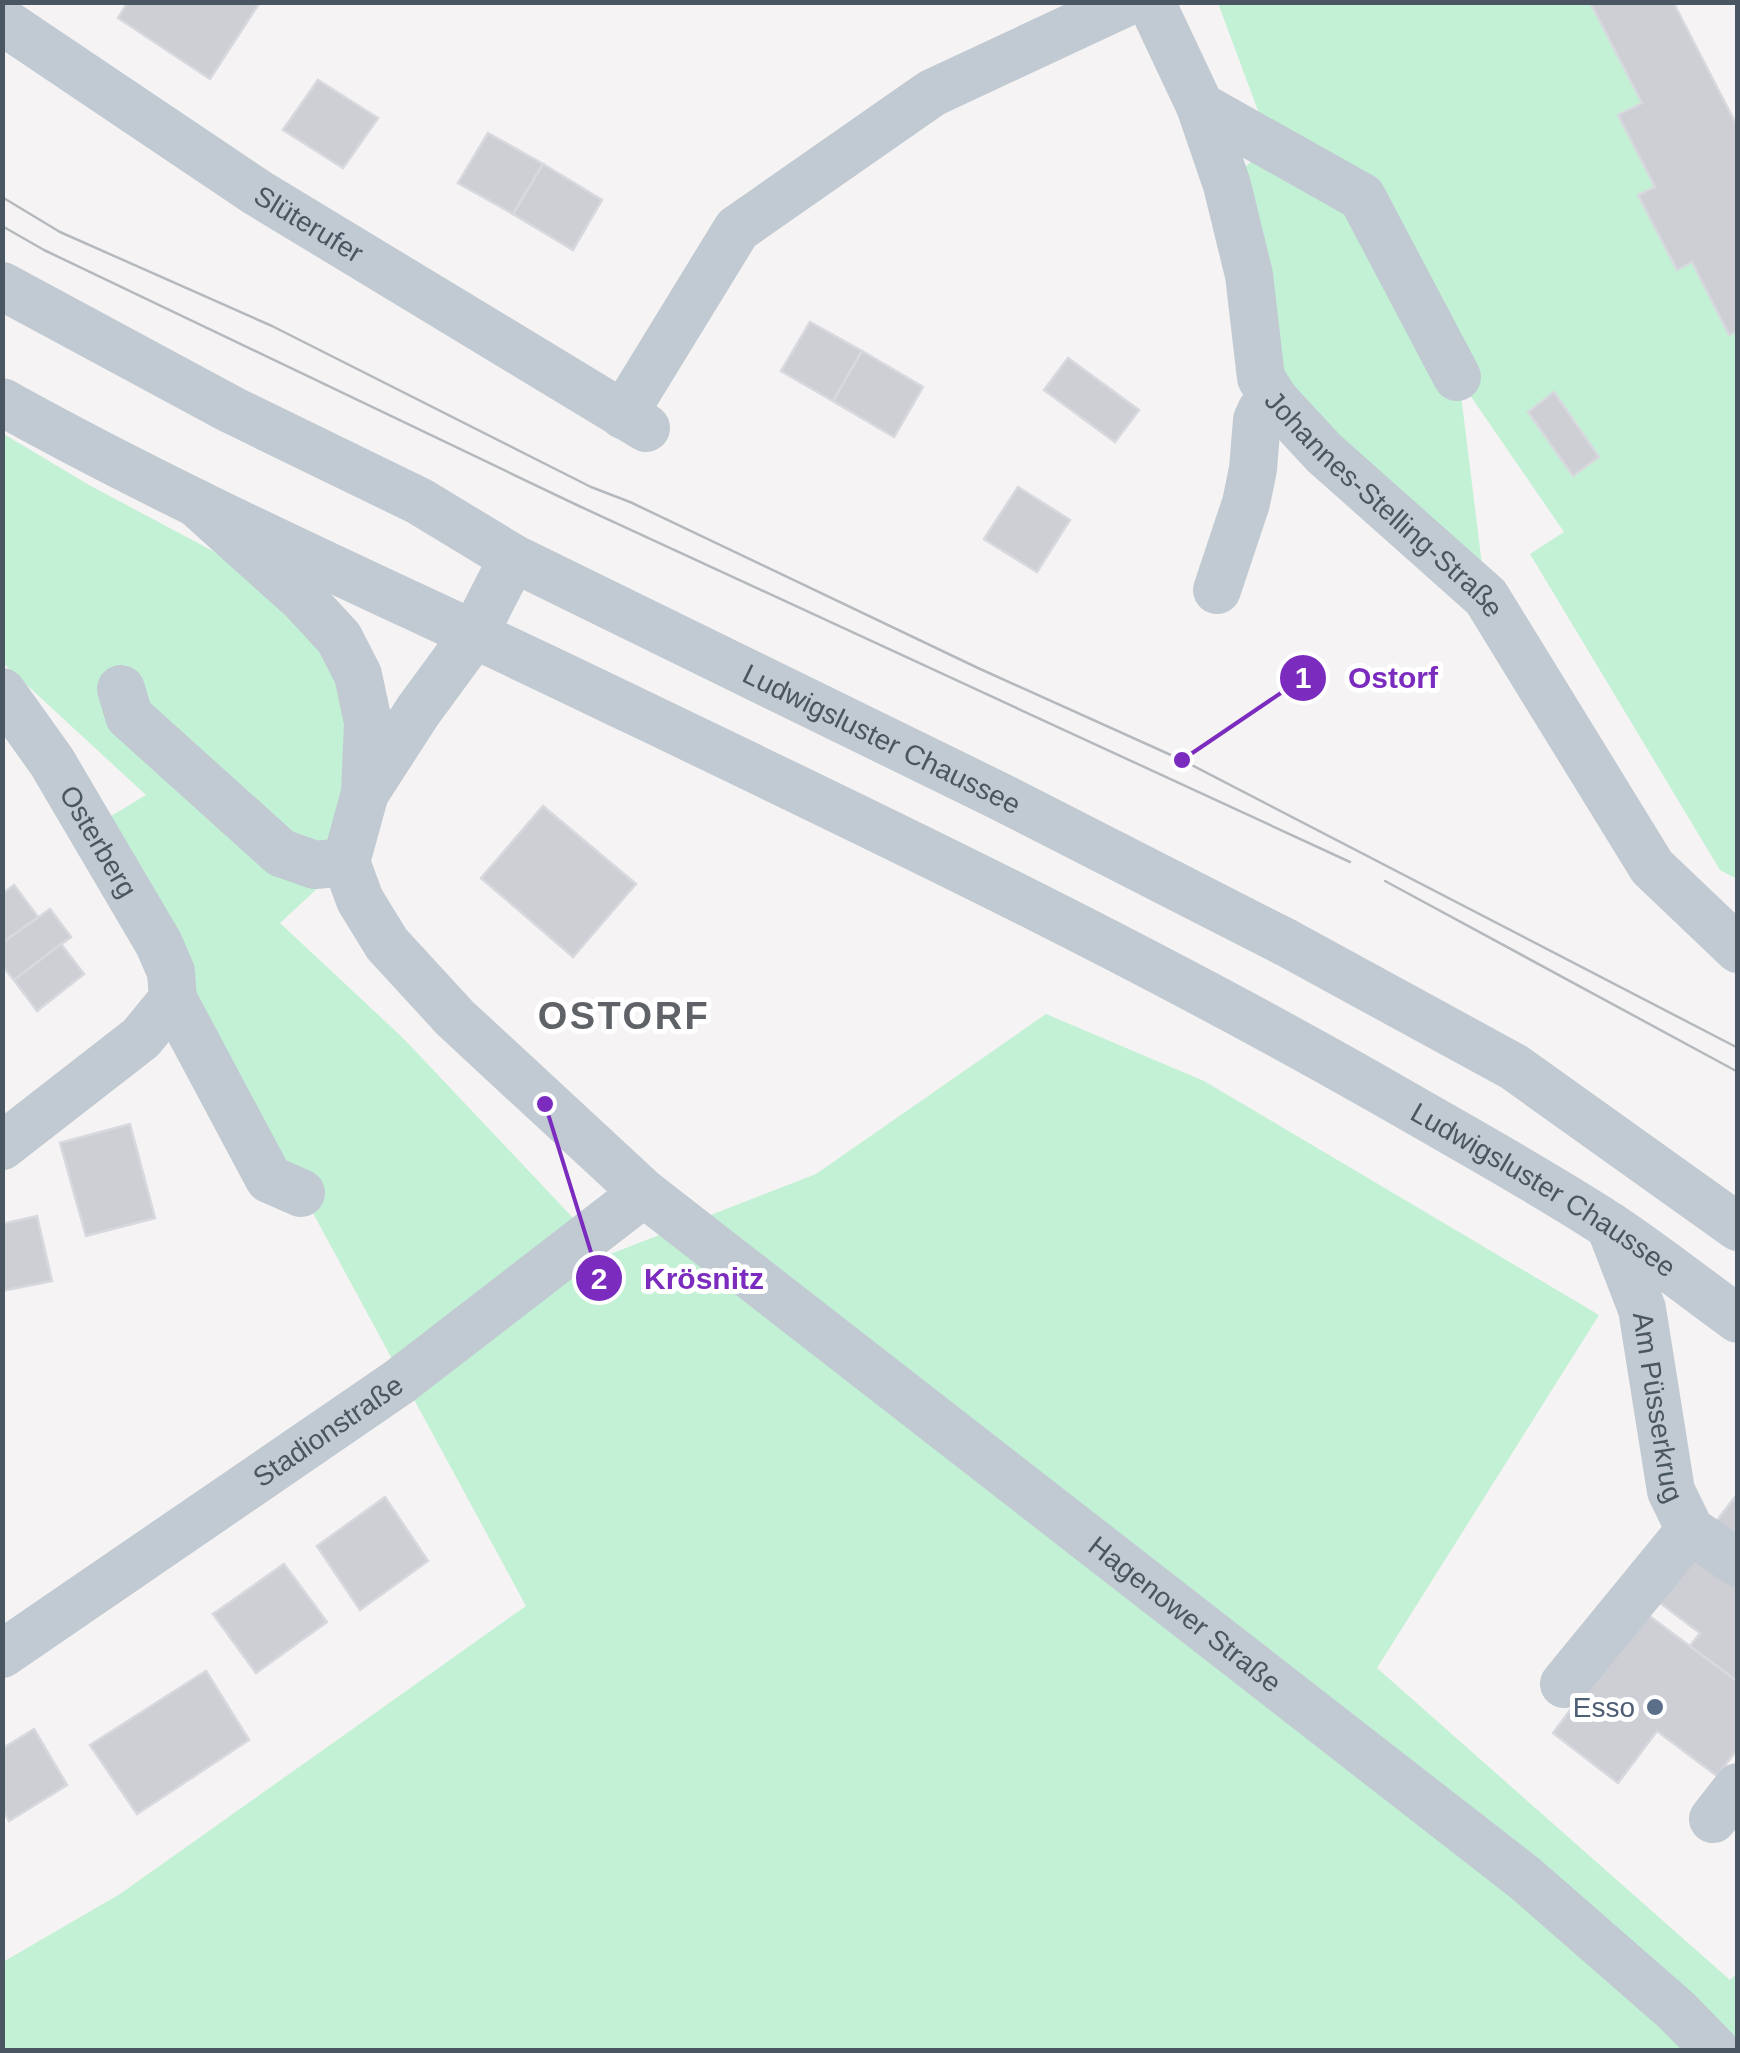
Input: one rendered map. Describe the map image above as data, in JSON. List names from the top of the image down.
{
  "streets": {
    "street": [
      "Slüterufer",
      "Johannes-Stelling-Straße",
      "Ludwigsluster Chaussee",
      "Osterberg",
      "Am Püsserkrug",
      "Stadionstraße",
      "Hagenower Straße"
    ]
  },
  "crossings": [
    ["Ludwigsluster Chaussee", "Am Püsserkrug"],
    ["Stadionstraße", "Hagenower Straße"]
  ],
  "districts": ["OSTORF"],
  "places": ["Ostorf", "Krösnitz", "Esso"]
}
